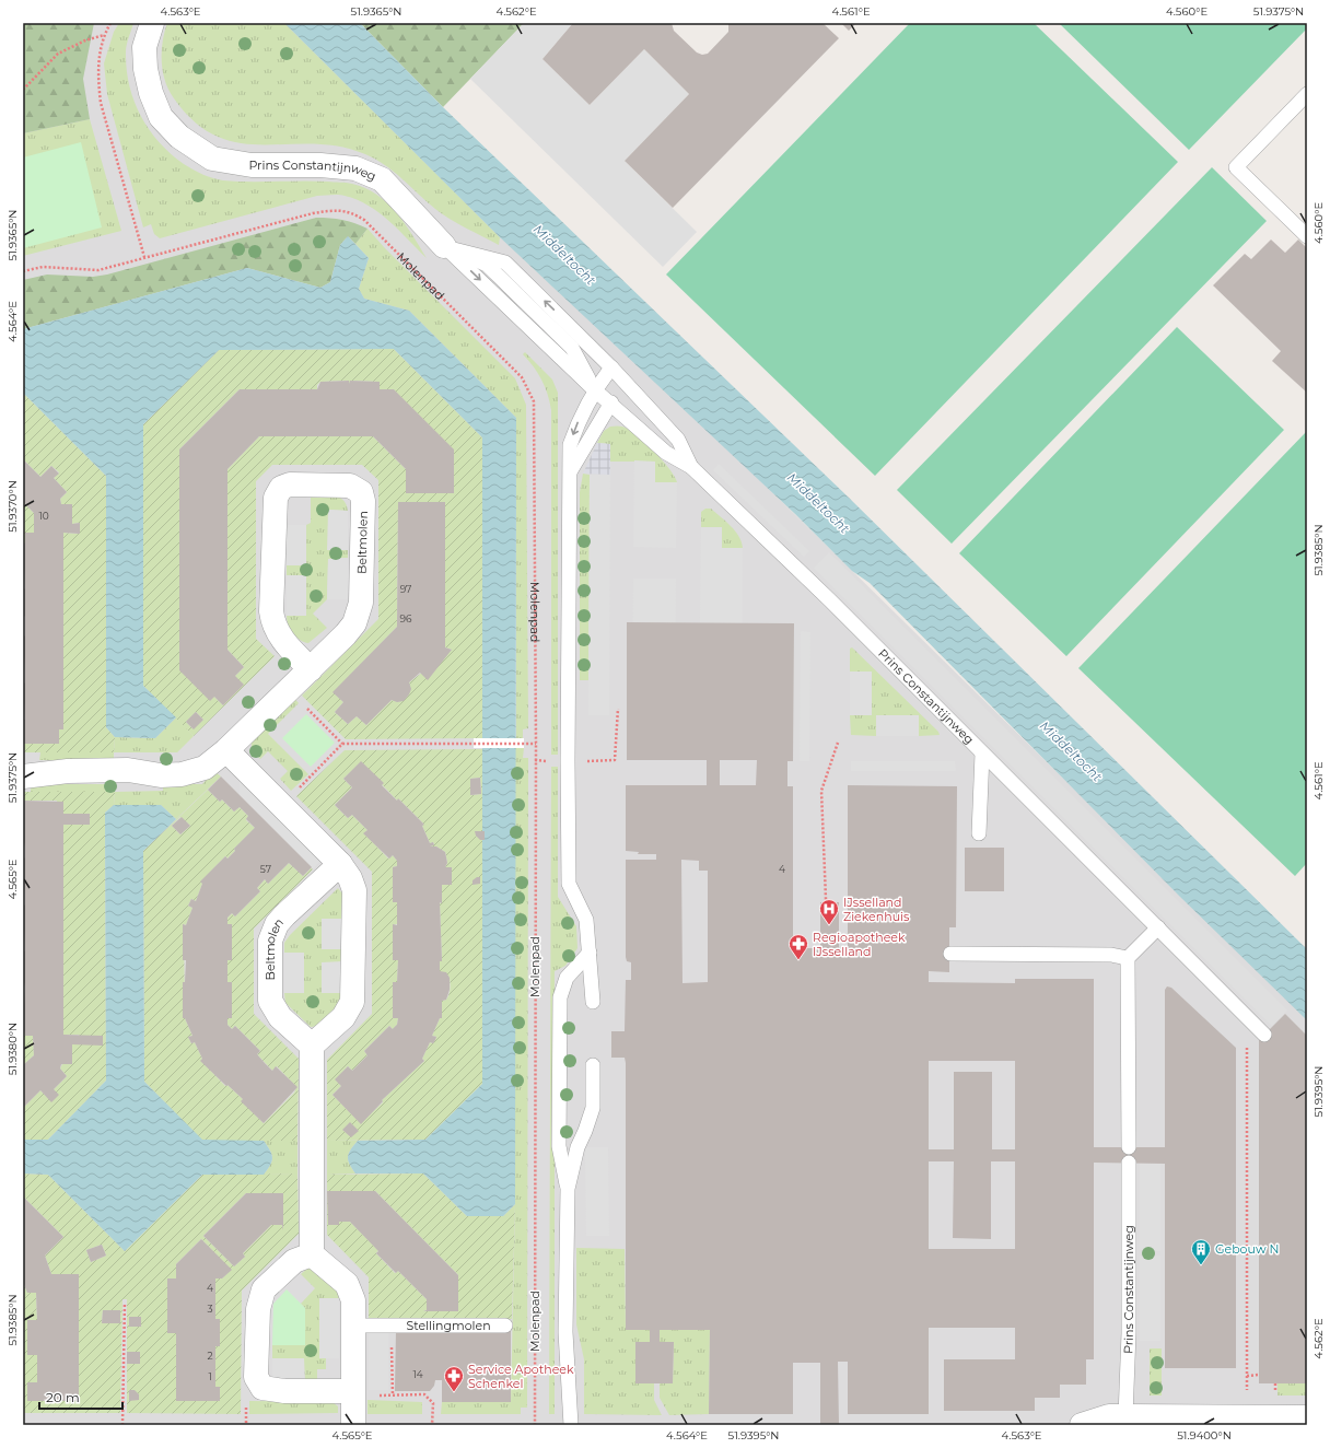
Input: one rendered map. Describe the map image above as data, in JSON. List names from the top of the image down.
{
  "streets": {
    "street": ["Prins Constantijnweg", "Beltmolen"],
    "lane": ["Molenpad", "Stellingmolen"]
  },
  "water": ["Middeltocht"],
  "places": {
    "hospital": ["IJsselland Ziekenhuis"],
    "pharmacy": ["Regioapotheek IJsselland", "Service Apotheek Schenkel"],
    "building": ["Gebouw N"]
  },
  "house_numbers": [
    "10",
    "97",
    "96",
    "57",
    "4",
    "4",
    "3",
    "2",
    "14",
    "1"
  ],
  "scale_bar": "20 m",
  "coordinates": [
    "4.563°E",
    "51.9365°N",
    "4.562°E",
    "4.561°E",
    "4.560°E",
    "51.9375°N",
    "4.564°E",
    "51.9370°N",
    "51.9385°N",
    "4.565°E",
    "51.9380°N",
    "51.9395°N",
    "51.9400°N"
  ]
}
